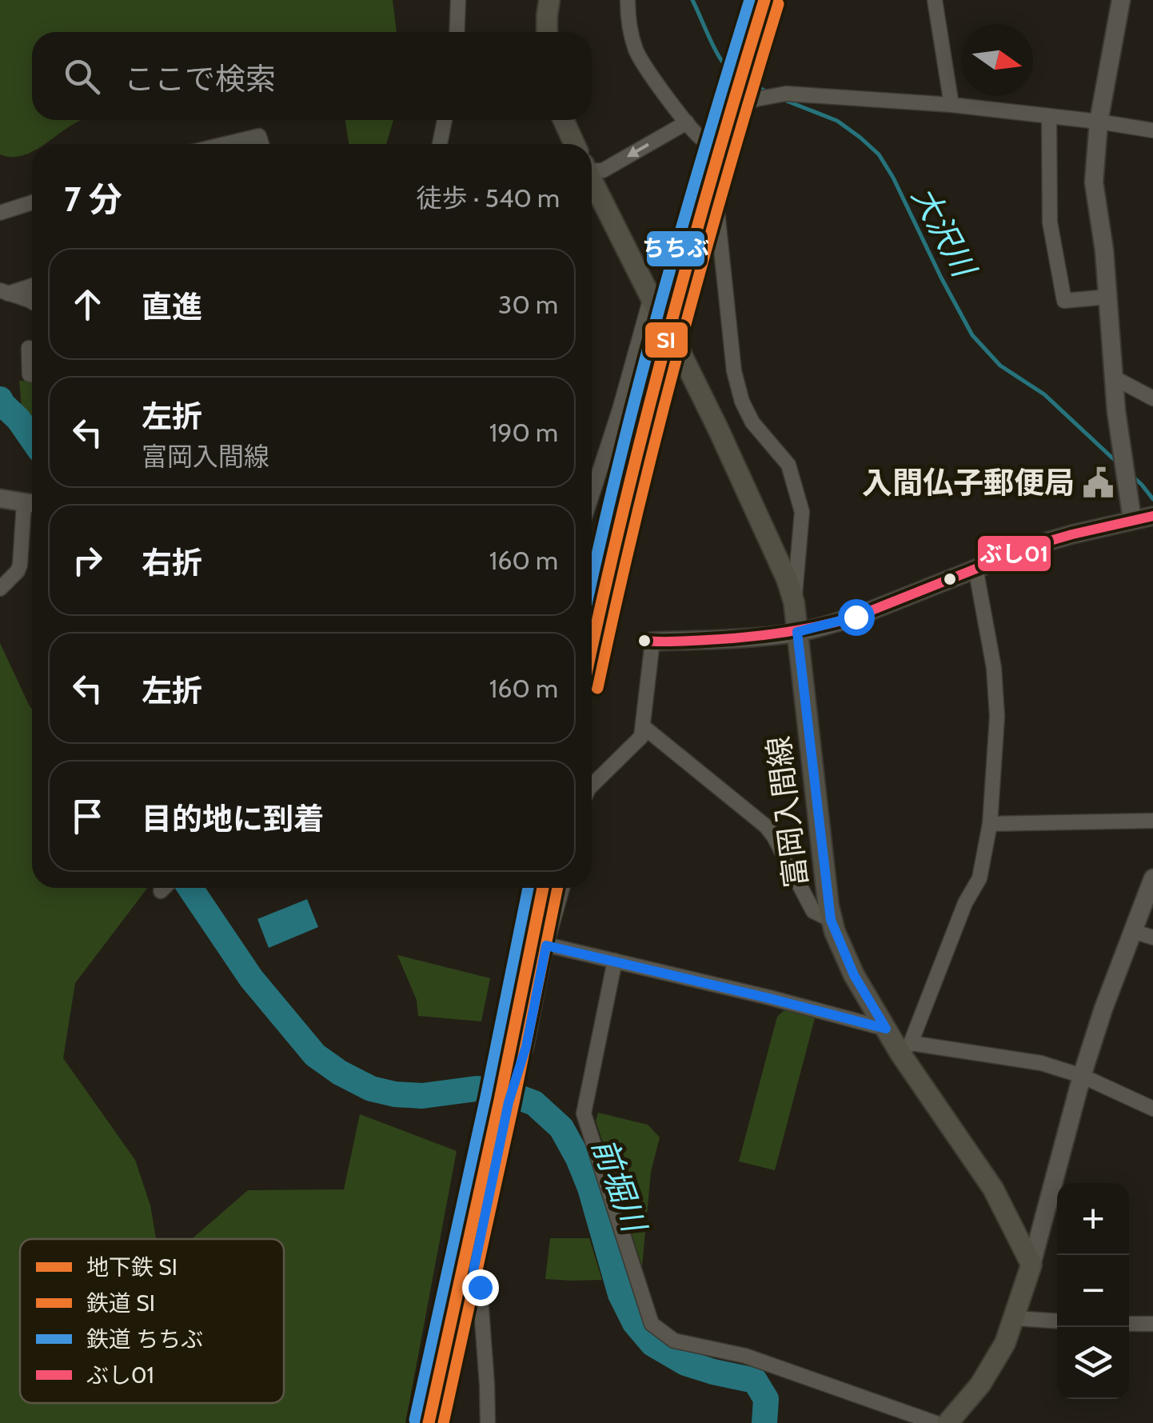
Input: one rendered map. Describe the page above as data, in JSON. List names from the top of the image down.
{
  "streets": {
    "main road": ["富岡入間線"]
  },
  "water": ["大沢川", "前堀川"],
  "places": {
    "public building": ["入間仏子郵便局"]
  },
  "lines": [
    "metro line SI",
    "rail line ちちぶ",
    "rail line SI",
    "transit line ぶし01"
  ],
  "legend": [
    "地下鉄 SI",
    "鉄道 SI",
    "鉄道 ちちぶ",
    "ぶし01"
  ],
  "north": "right",
  "page": {
    "search": "ここで検索",
    "heading": ["7 分", "徒歩 · 540 m"],
    "list": [
      ["直進", "30 m"],
      ["左折", "富岡入間線", "190 m"],
      ["右折", "160 m"],
      ["左折", "160 m"],
      "目的地に到着"
    ],
    "map_buttons": ["+", "−"]
  }
}
